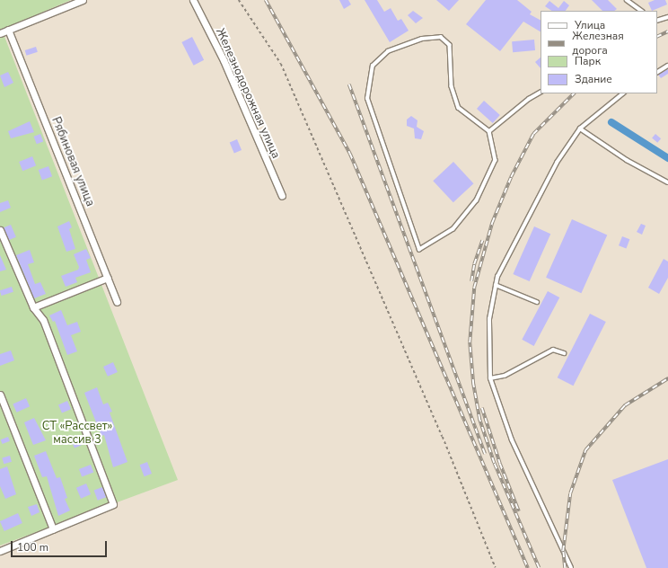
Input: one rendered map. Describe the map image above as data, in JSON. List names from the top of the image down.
{
  "streets": {
    "street": ["Железнодорожная улица", "Рябиновая улица"]
  },
  "parks": ["СТ «Рассвет» массив 3"],
  "legend": [
    "Улица",
    "Железная дорога",
    "Парк",
    "Здание"
  ],
  "scale_bar": "100 m"
}
